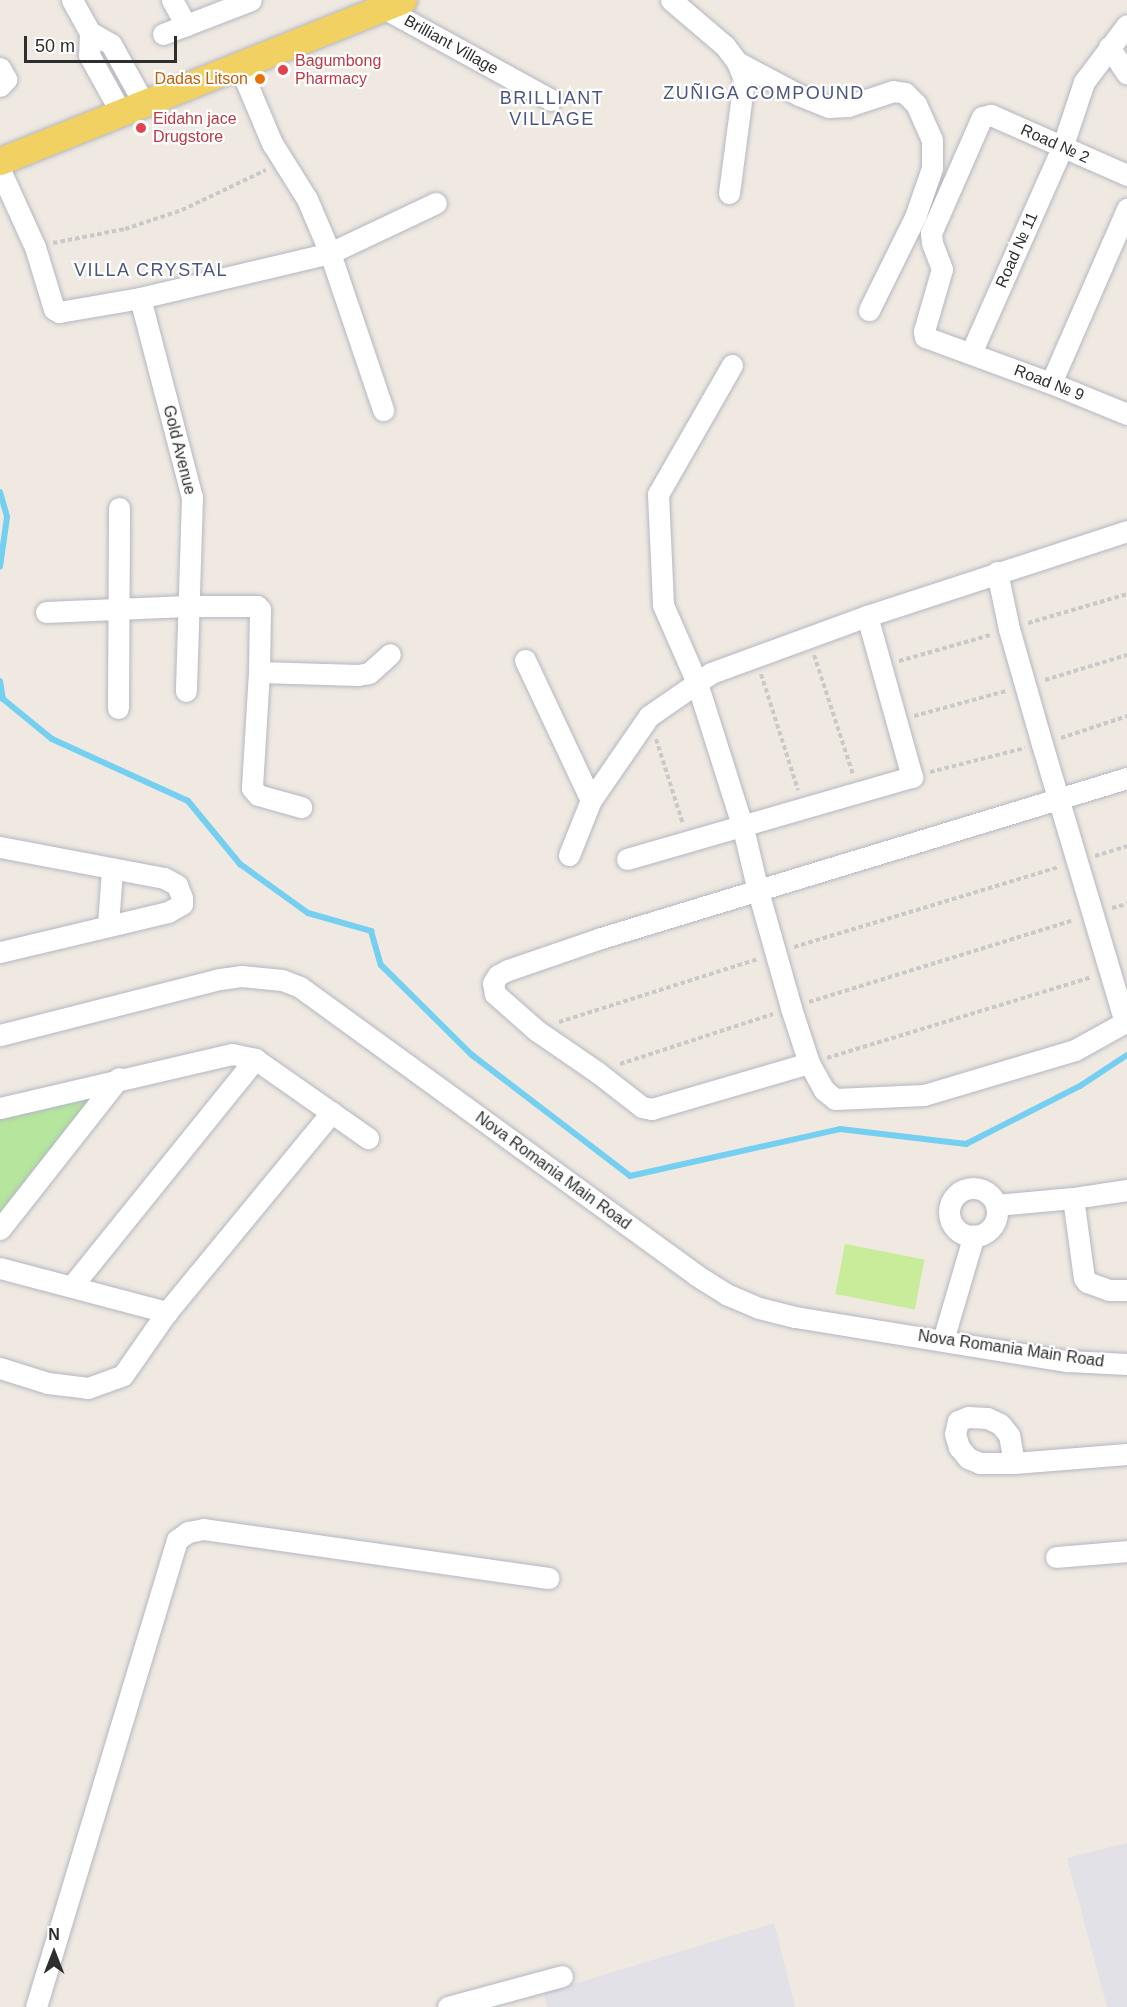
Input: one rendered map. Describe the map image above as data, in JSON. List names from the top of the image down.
{
  "streets": {
    "street": [
      "Brilliant Village",
      "Road № 2",
      "Road № 11",
      "Road № 9",
      "Gold Avenue",
      "Nova Romania Main Road"
    ]
  },
  "crossings": [
    ["Road № 2", "Road № 11"],
    ["Road № 2", "Road № 9"],
    ["Road № 11", "Road № 9"]
  ],
  "districts": ["ZUÑIGA COMPOUND", "BRILLIANT VILLAGE", "VILLA CRYSTAL"],
  "places": ["Bagumbong Pharmacy", "Dadas Litson", "Eidahn jace Drugstore"],
  "scale_bar": "50 m",
  "north": "top"
}
